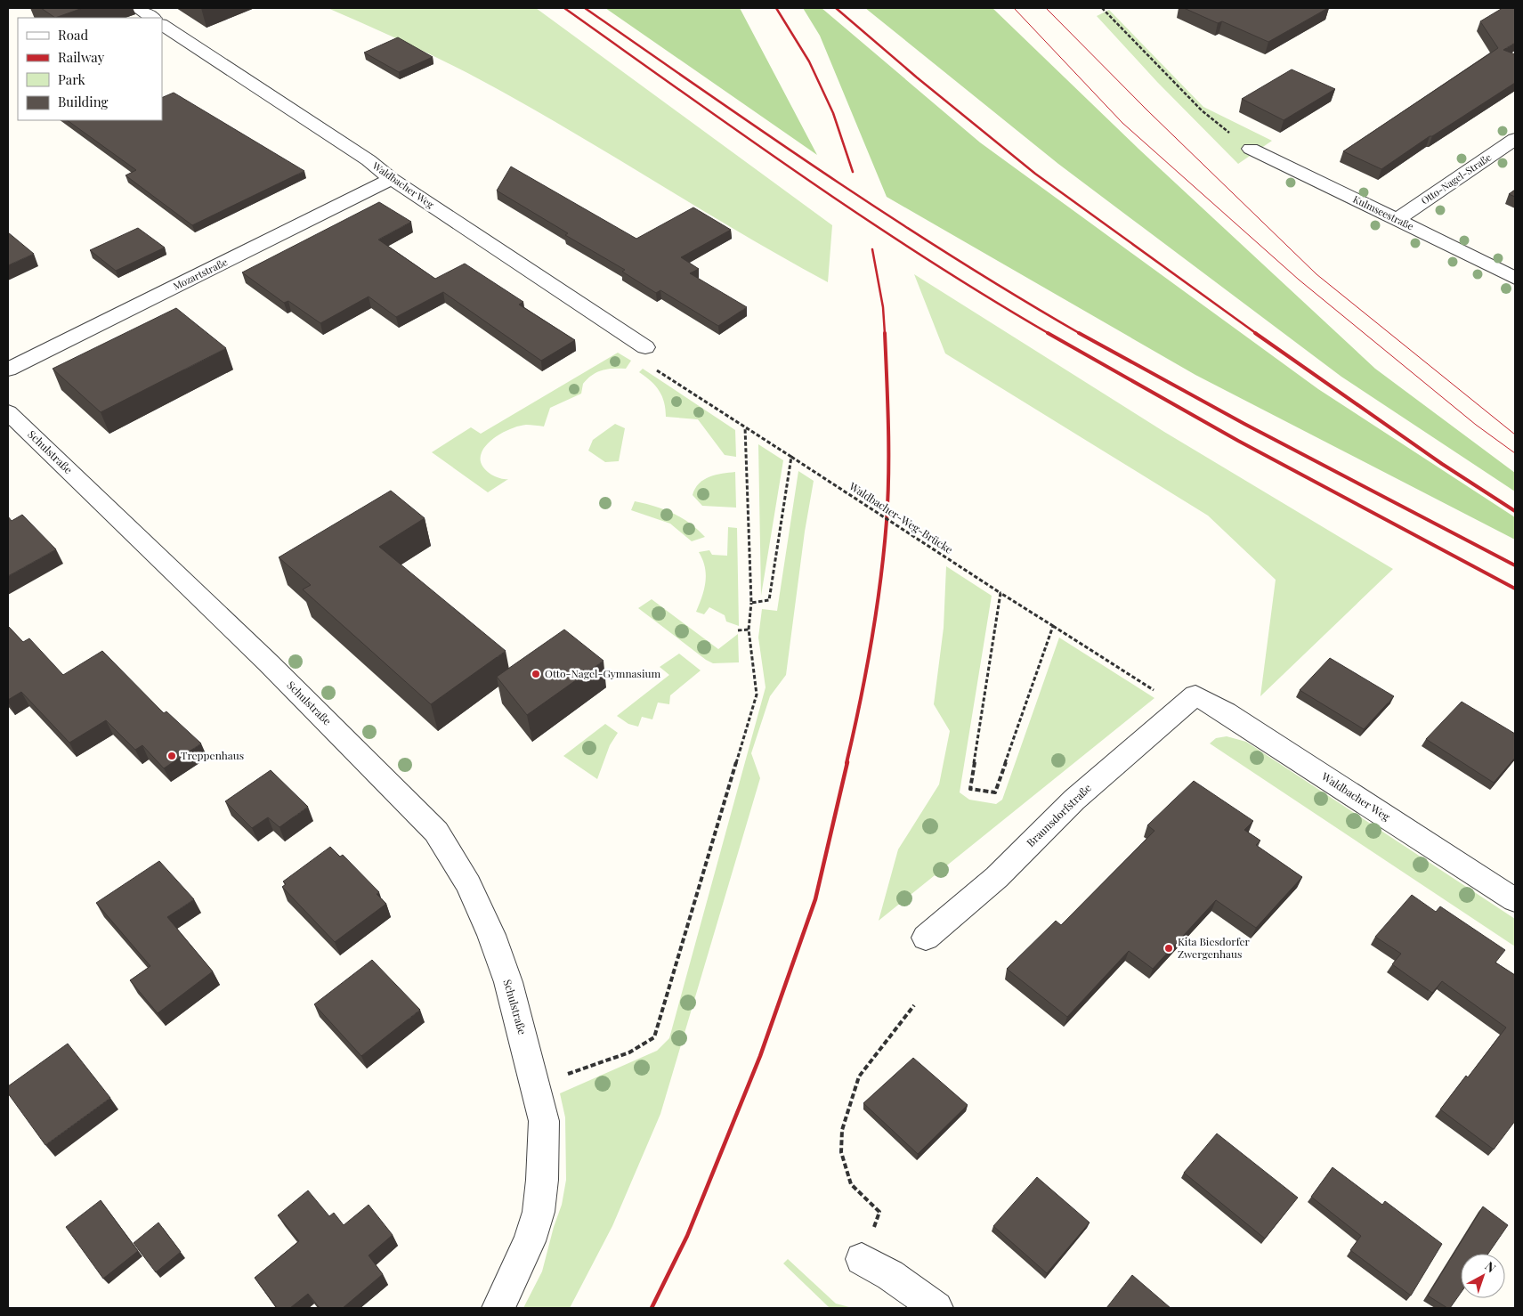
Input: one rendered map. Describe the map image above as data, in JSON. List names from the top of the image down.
{
  "streets": {
    "street": [
      "Otto-Nagel-Straße",
      "Waldbacher Weg",
      "Kulmseestraße",
      "Mozartstraße",
      "Schulstraße",
      "Braunsdorfstraße"
    ],
    "path": ["Waldbacher-Weg-Brücke"]
  },
  "crossings": [
    ["Otto-Nagel-Straße", "Kulmseestraße"],
    ["Waldbacher Weg", "Mozartstraße"],
    ["Waldbacher Weg", "Waldbacher-Weg-Brücke"],
    ["Waldbacher Weg", "Braunsdorfstraße"],
    ["Waldbacher-Weg-Brücke", "Braunsdorfstraße"]
  ],
  "places": ["Otto-Nagel-Gymnasium", "Treppenhaus", "Kita Biesdorfer Zwergenhaus"],
  "legend": [
    "Road",
    "Railway",
    "Park",
    "Building"
  ],
  "north": "top right"
}
